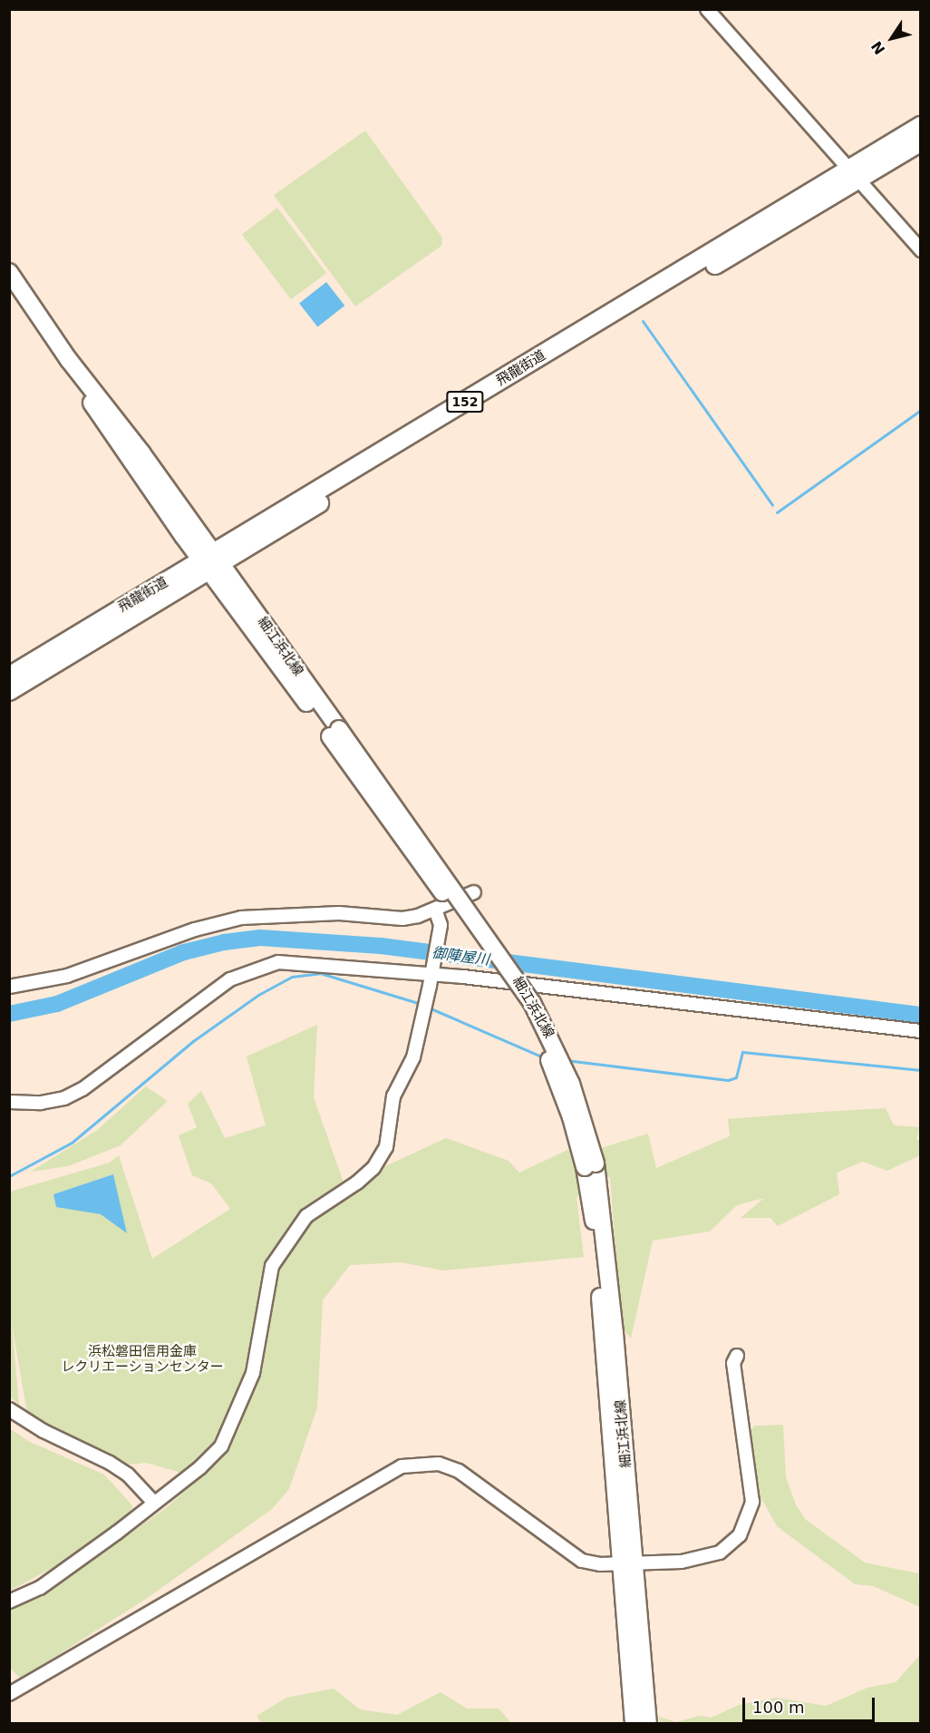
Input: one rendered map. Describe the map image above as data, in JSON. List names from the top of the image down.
{
  "streets": {
    "highway": ["飛龍街道", "152"],
    "main road": ["細江浜北線"]
  },
  "crossings": [
    ["飛龍街道", "細江浜北線"]
  ],
  "water": ["御陣屋川"],
  "parks": ["浜松磐田信用金庫 レクリエーションセンター"],
  "scale_bar": "100 m",
  "north": "bottom left"
}
